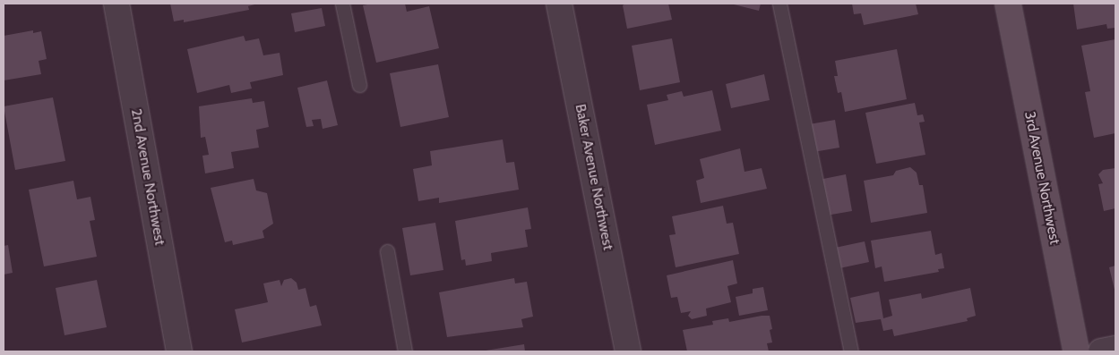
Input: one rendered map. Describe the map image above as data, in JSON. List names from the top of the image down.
{
  "streets": {
    "street": ["2nd Avenue Northwest", "Baker Avenue Northwest", "3rd Avenue Northwest"]
  }
}
